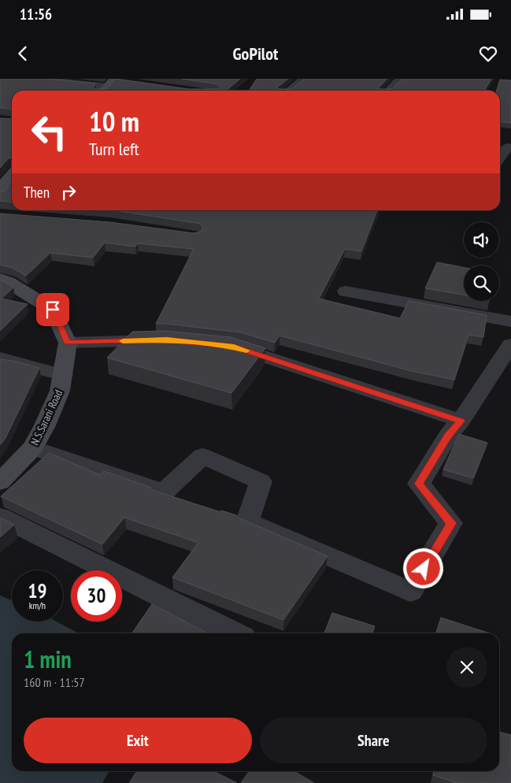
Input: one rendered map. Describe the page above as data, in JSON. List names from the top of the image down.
{
  "streets": {
    "street": ["N.S.Sarani Road"]
  },
  "page": {
    "status": "11:56",
    "header": "GoPilot",
    "turn": ["10 m", "Turn left"],
    "then": "Then",
    "speed": "19 km/h",
    "limit": "30",
    "heading": ["1 min", "160 m · 11:57"],
    "buttons": ["Exit", "Share"]
  }
}
